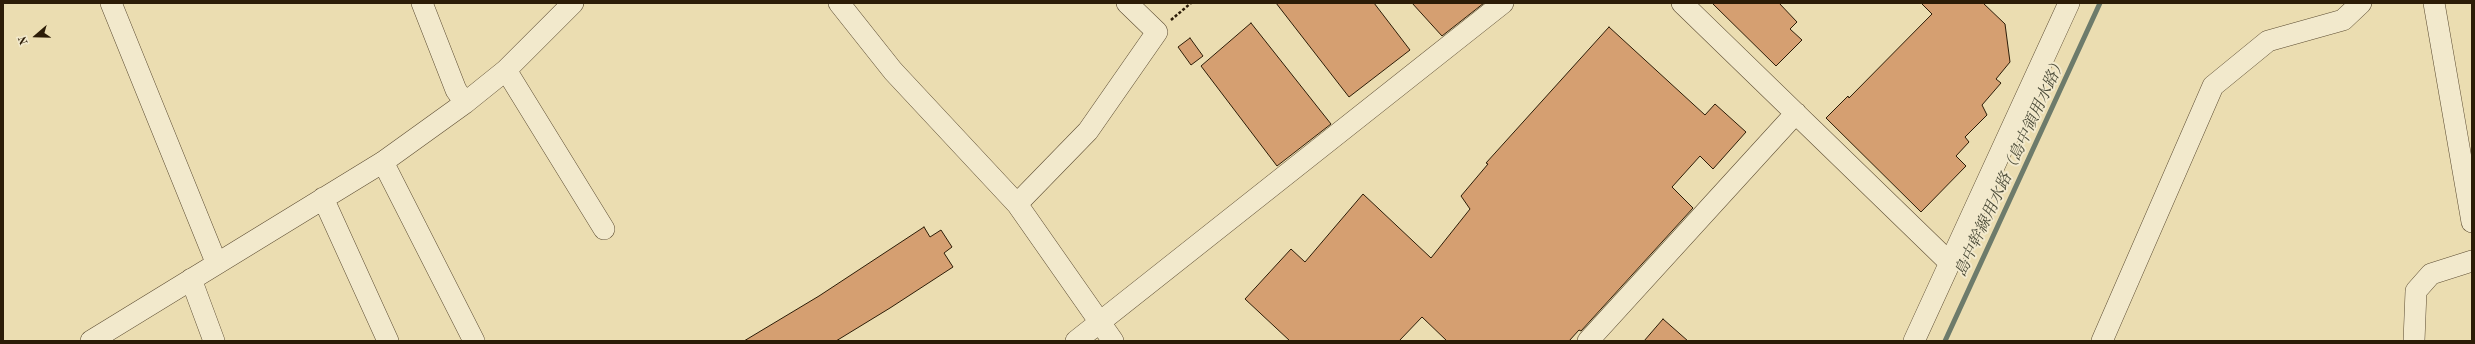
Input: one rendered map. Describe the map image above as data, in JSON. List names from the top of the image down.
{
  "water": ["島中幹線用水路（島中領用水路）"],
  "north": "left"
}
